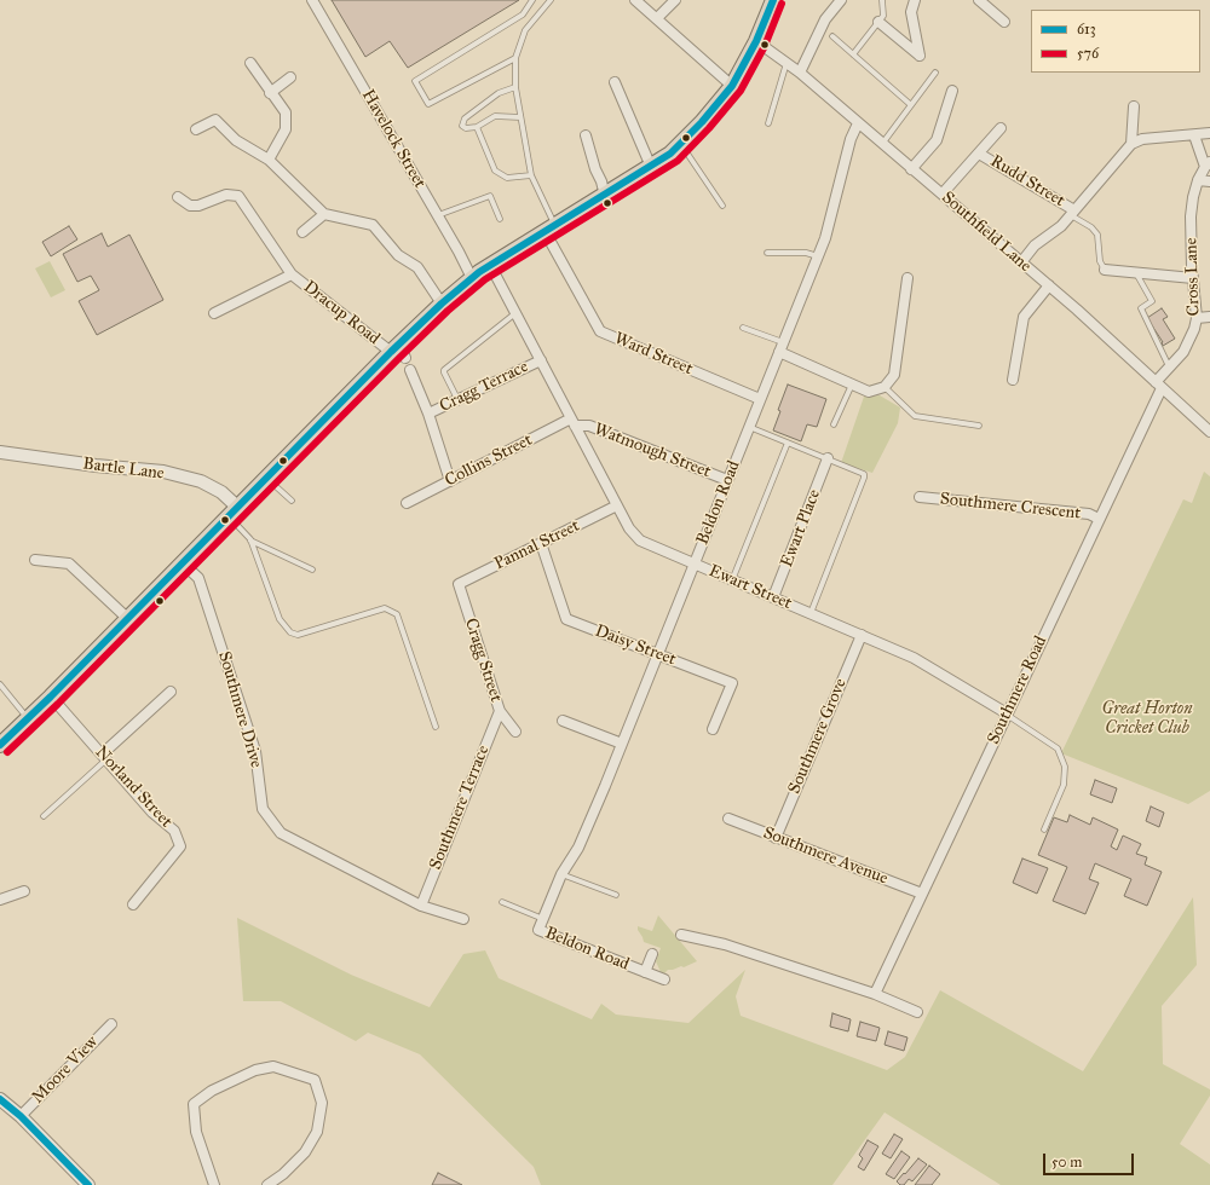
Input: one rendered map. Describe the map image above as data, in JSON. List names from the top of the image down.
{
  "streets": {
    "street": [
      "Havelock Street",
      "Rudd Street",
      "Southfield Lane",
      "Cross Lane",
      "Dracup Road",
      "Ward Street",
      "Cragg Terrace",
      "Watmough Street",
      "Collins Street",
      "Bartle Lane",
      "Beldon Road",
      "Southmere Crescent",
      "Ewart Place",
      "Pannal Street",
      "Ewart Street",
      "Daisy Street",
      "Cragg Street",
      "Southmere Road",
      "Southmere Drive",
      "Southmere Grove",
      "Norland Street",
      "Southmere Terrace",
      "Southmere Avenue",
      "Moore View"
    ]
  },
  "crossings": [
    ["Southfield Lane", "Cross Lane"],
    ["Southfield Lane", "Beldon Road"],
    ["Southfield Lane", "Southmere Road"],
    ["Cross Lane", "Southmere Road"],
    ["Ward Street", "Beldon Road"],
    ["Cragg Terrace", "Ewart Street"],
    ["Watmough Street", "Collins Street"],
    ["Watmough Street", "Beldon Road"],
    ["Watmough Street", "Ewart Street"],
    ["Collins Street", "Ewart Street"],
    ["Beldon Road", "Ewart Street"],
    ["Beldon Road", "Daisy Street"],
    ["Southmere Crescent", "Southmere Road"],
    ["Ewart Place", "Ewart Street"],
    ["Pannal Street", "Ewart Street"],
    ["Pannal Street", "Daisy Street"],
    ["Pannal Street", "Cragg Street"],
    ["Ewart Street", "Southmere Road"],
    ["Ewart Street", "Southmere Grove"],
    ["Cragg Street", "Southmere Terrace"],
    ["Southmere Road", "Southmere Avenue"],
    ["Southmere Drive", "Southmere Terrace"],
    ["Southmere Grove", "Southmere Avenue"]
  ],
  "parks": ["Great Horton Cricket Club"],
  "lines": ["transit line 613", "transit line 576"],
  "legend": ["613", "576"],
  "scale_bar": "50 m"
}
